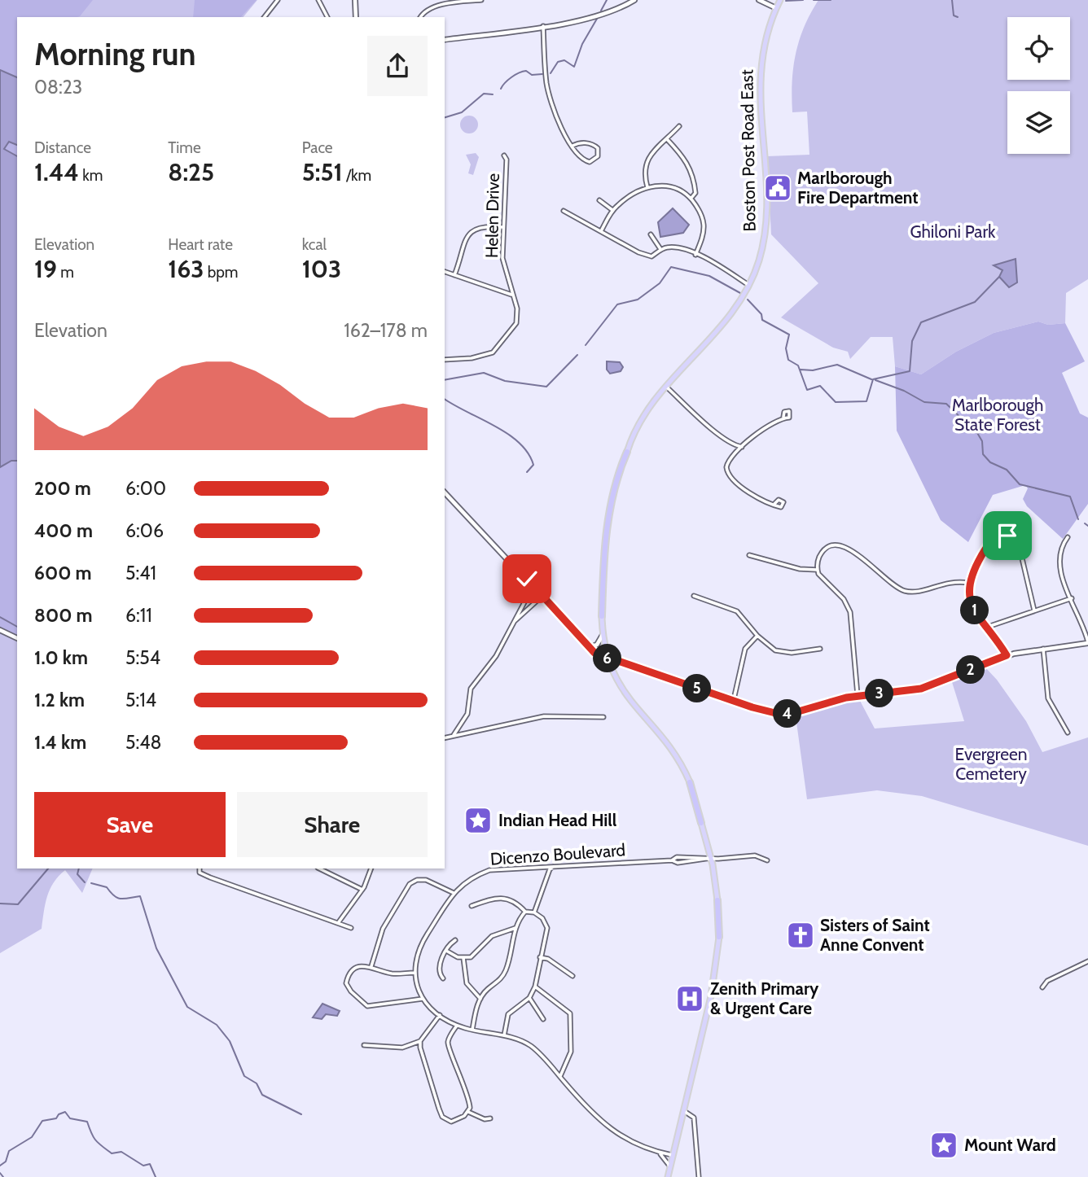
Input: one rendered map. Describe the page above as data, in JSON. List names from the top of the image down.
{
  "streets": {
    "highway": ["Boston Post Road East"],
    "street": ["Helen Drive", "Dicenzo Boulevard"]
  },
  "crossings": [
    ["Boston Post Road East", "Dicenzo Boulevard"]
  ],
  "parks": ["Ghiloni Park", "Marlborough State Forest", "Evergreen Cemetery"],
  "places": {
    "public building": ["Marlborough Fire Department"],
    "place": ["Indian Head Hill", "Mount Ward"],
    "church": ["Sisters of Saint Anne Convent"],
    "hospital": ["Zenith Primary & Urgent Care"]
  },
  "page": {
    "heading": ["Morning run", "08:23"],
    "stats": [
      ["Distance", "1.44 km"],
      ["Time", "8:25"],
      ["Pace", "5:51 /km"],
      ["Elevation", "19 m"],
      ["Heart rate", "163 bpm"],
      ["kcal", "103"]
    ],
    "chart": ["Elevation", "162–178 m"],
    "list": [
      {
        "name": "200 m",
        "note": "6:00"
      },
      {
        "name": "400 m",
        "note": "6:06"
      },
      {
        "name": "600 m",
        "note": "5:41"
      },
      {
        "name": "800 m",
        "note": "6:11"
      },
      {
        "name": "1.0 km",
        "note": "5:54"
      },
      {
        "name": "1.2 km",
        "note": "5:14"
      },
      {
        "name": "1.4 km",
        "note": "5:48"
      }
    ],
    "pins": [
      "1",
      "6",
      "2",
      "5",
      "3",
      "4"
    ],
    "buttons": ["Save", "Share"]
  }
}
